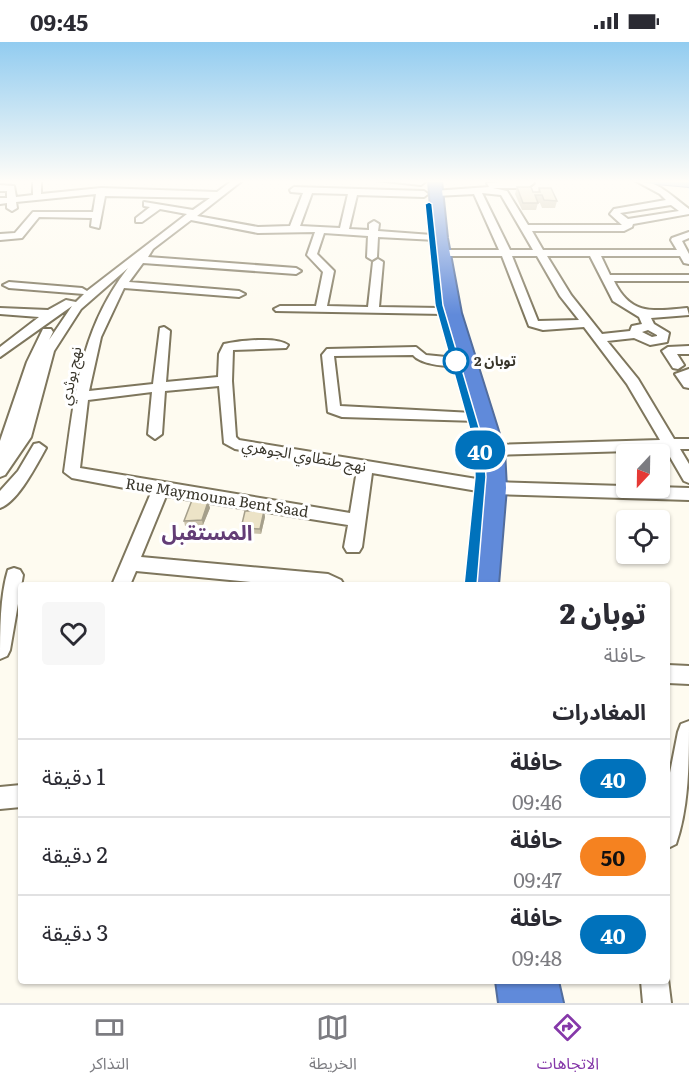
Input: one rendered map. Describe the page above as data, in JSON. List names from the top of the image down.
{
  "streets": {
    "street": ["نهج بوثدي", "نهج طنطاوي الجوهري", "Rue Maymouna Bent Saad"]
  },
  "crossings": [
    ["نهج بوثدي", "Rue Maymouna Bent Saad"]
  ],
  "districts": ["المستقبل"],
  "places": ["توبان 2"],
  "lines": ["bus line 40"],
  "north": "bottom",
  "page": {
    "status": "09:45",
    "on_map": "40",
    "heading": [
      ["توبان 2", "حافلة"],
      "المغادرات"
    ],
    "list": [
      {
        "mark": "40",
        "name": "حافلة",
        "note": "09:46",
        "value": "1 دقيقة"
      },
      {
        "mark": "50",
        "name": "حافلة",
        "note": "09:47",
        "value": "2 دقيقة"
      },
      {
        "mark": "40",
        "name": "حافلة",
        "note": "09:48",
        "value": "3 دقيقة"
      }
    ],
    "tabs": ["الاتجاهات", "الخريطة", "التذاكر"]
  }
}
